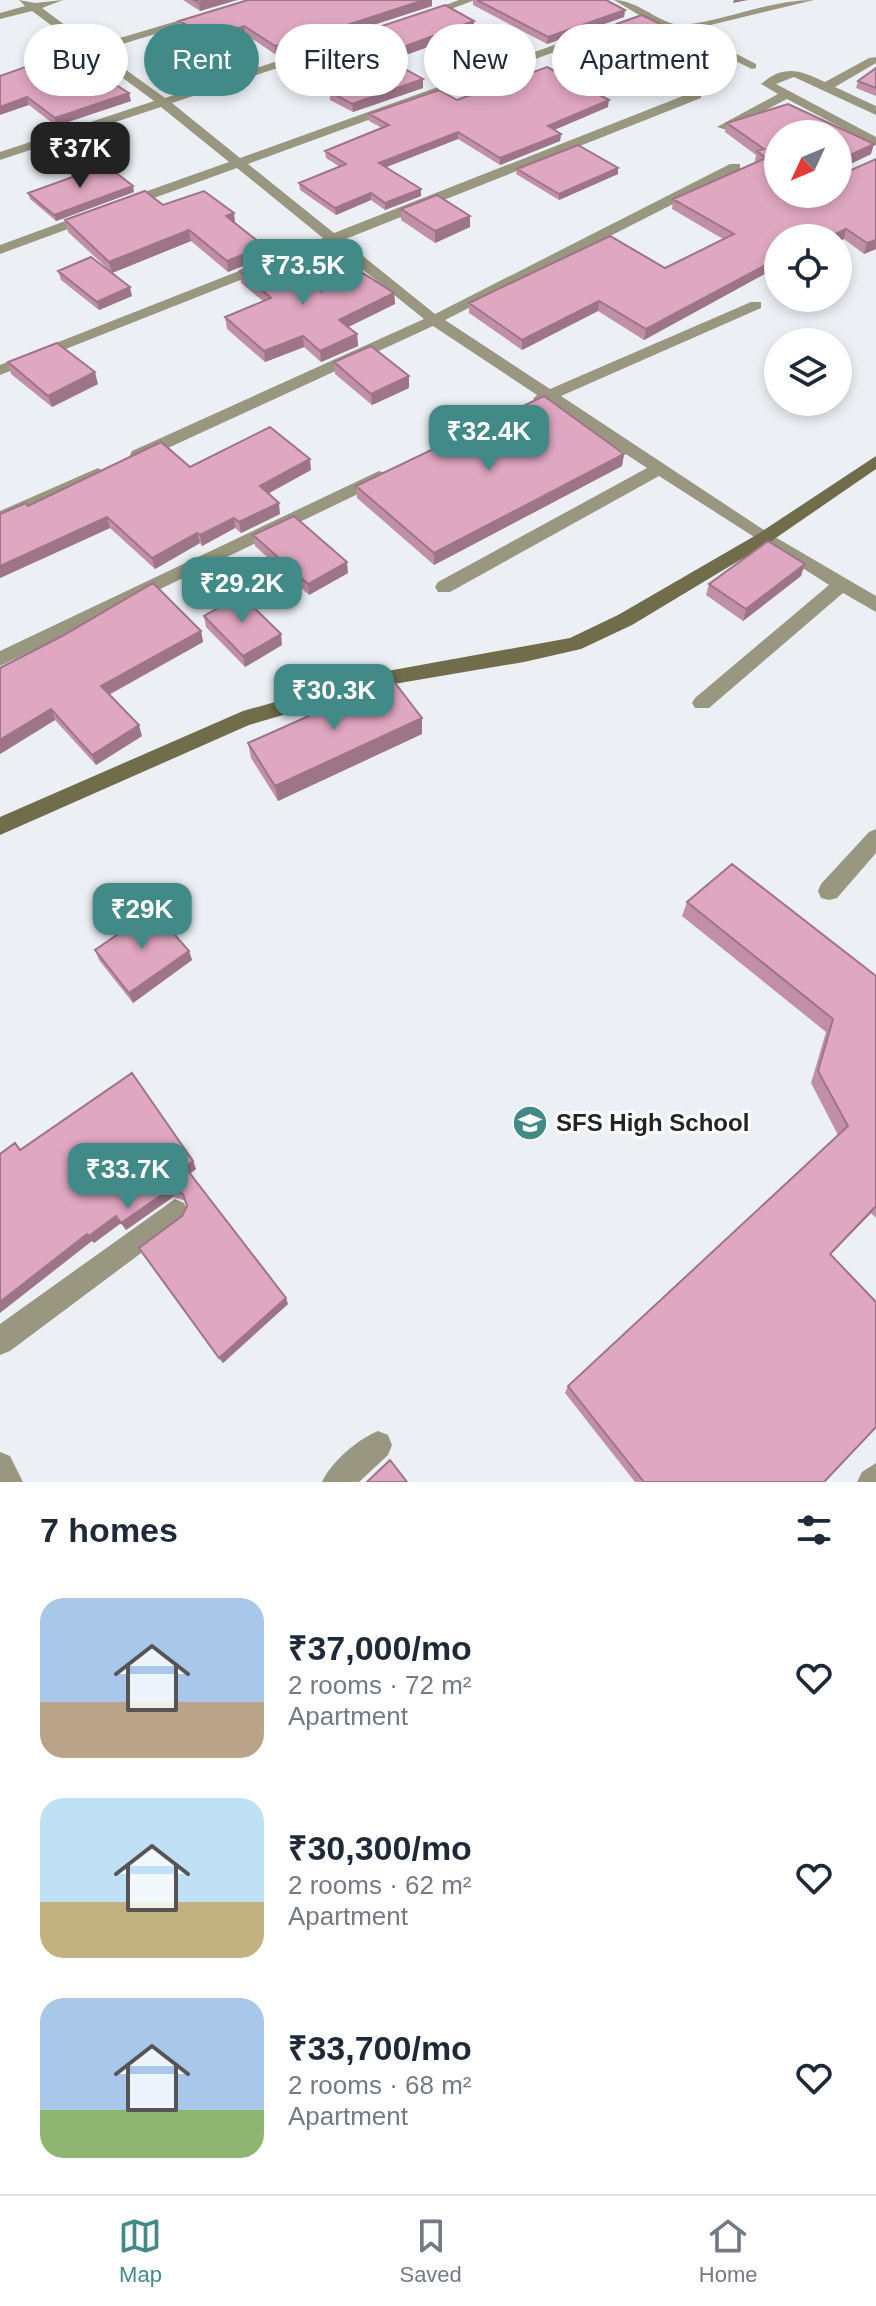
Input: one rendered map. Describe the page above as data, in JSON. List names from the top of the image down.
{
  "places": {
    "school or university": ["SFS High School"]
  },
  "north": "bottom left",
  "page": {
    "chip": [
      "Buy",
      "Rent",
      "Filters",
      "New",
      "Apartment"
    ],
    "price": [
      "₹37K",
      "₹73.5K",
      "₹32.4K",
      "₹29.2K",
      "₹30.3K",
      "₹29K",
      "₹33.7K"
    ],
    "heading": "7 homes",
    "list": [
      {
        "name": "₹37,000/mo",
        "note": "2 rooms · 72 m² · Apartment"
      },
      {
        "name": "₹30,300/mo",
        "note": "2 rooms · 62 m² · Apartment"
      },
      {
        "name": "₹33,700/mo",
        "note": "2 rooms · 68 m² · Apartment"
      }
    ],
    "tabs": ["Map", "Saved", "Home"]
  }
}
